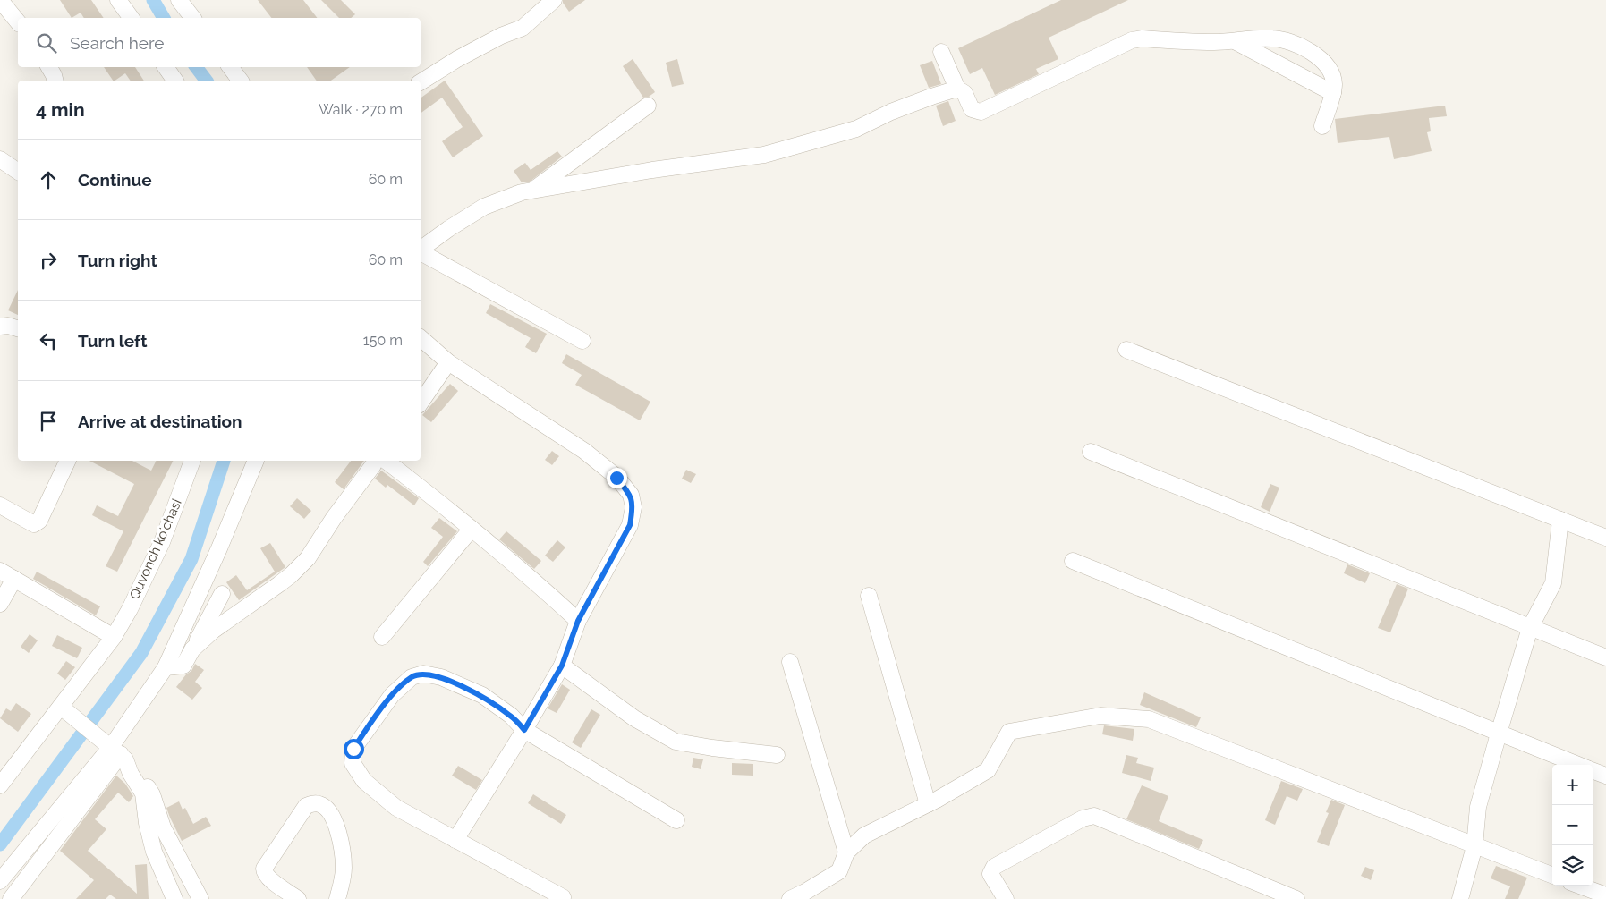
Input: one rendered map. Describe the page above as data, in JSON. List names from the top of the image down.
{
  "streets": {
    "street": ["Quvonch koʻchasi"]
  },
  "page": {
    "search": "Search here",
    "heading": ["4 min", "Walk · 270 m"],
    "list": [
      ["Continue", "60 m"],
      ["Turn right", "60 m"],
      ["Turn left", "150 m"],
      "Arrive at destination"
    ],
    "map_buttons": ["+", "−"]
  }
}
